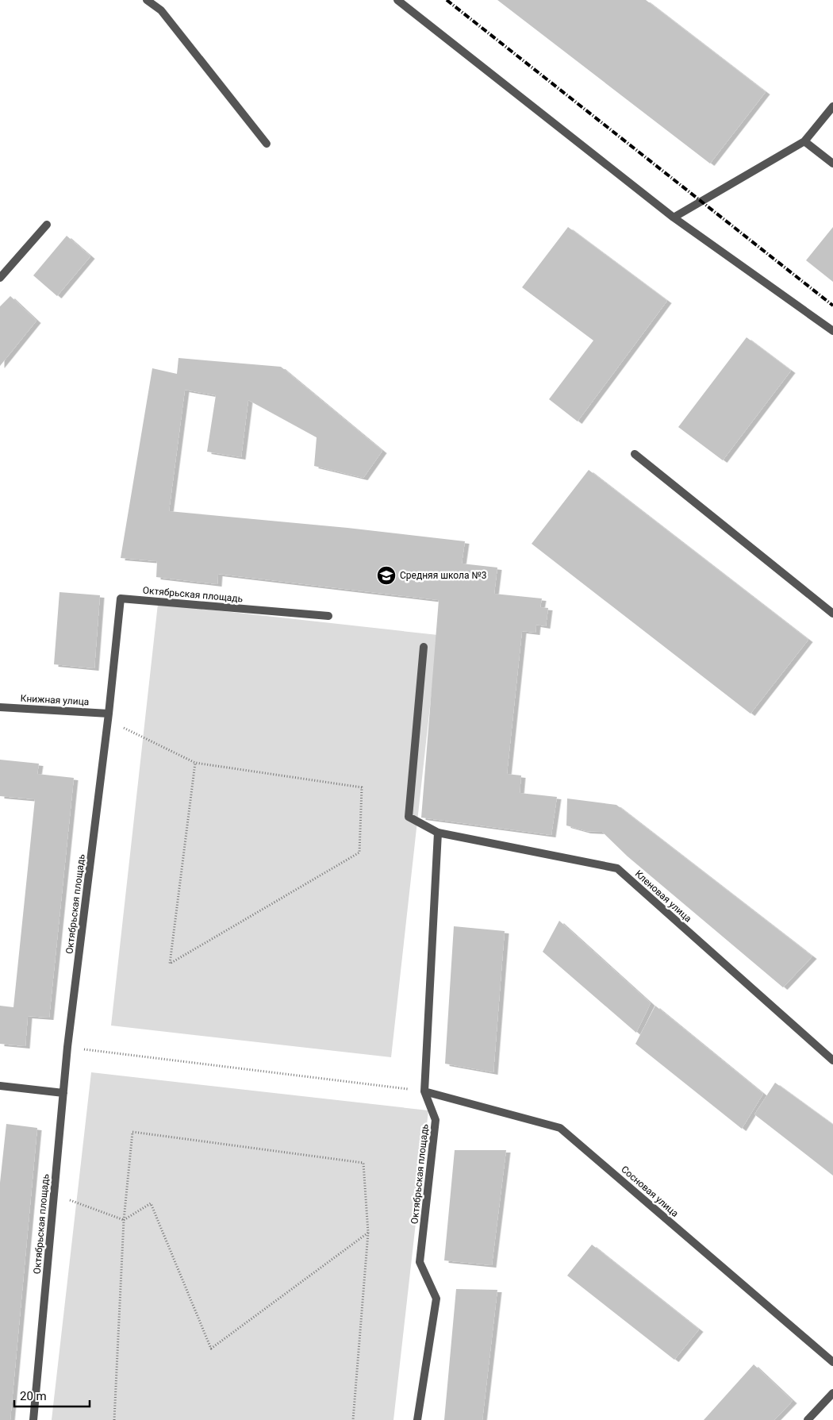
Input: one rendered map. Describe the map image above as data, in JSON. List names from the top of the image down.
{
  "streets": {
    "street": [
      "Октябрьская площадь",
      "Книжная улица",
      "Кленовая улица",
      "Сосновая улица"
    ]
  },
  "crossings": [
    ["Октябрьская площадь", "Книжная улица"],
    ["Октябрьская площадь", "Кленовая улица"],
    ["Октябрьская площадь", "Сосновая улица"]
  ],
  "places": {
    "school or university": ["Средняя школа №3"]
  },
  "scale_bar": "20 m"
}
